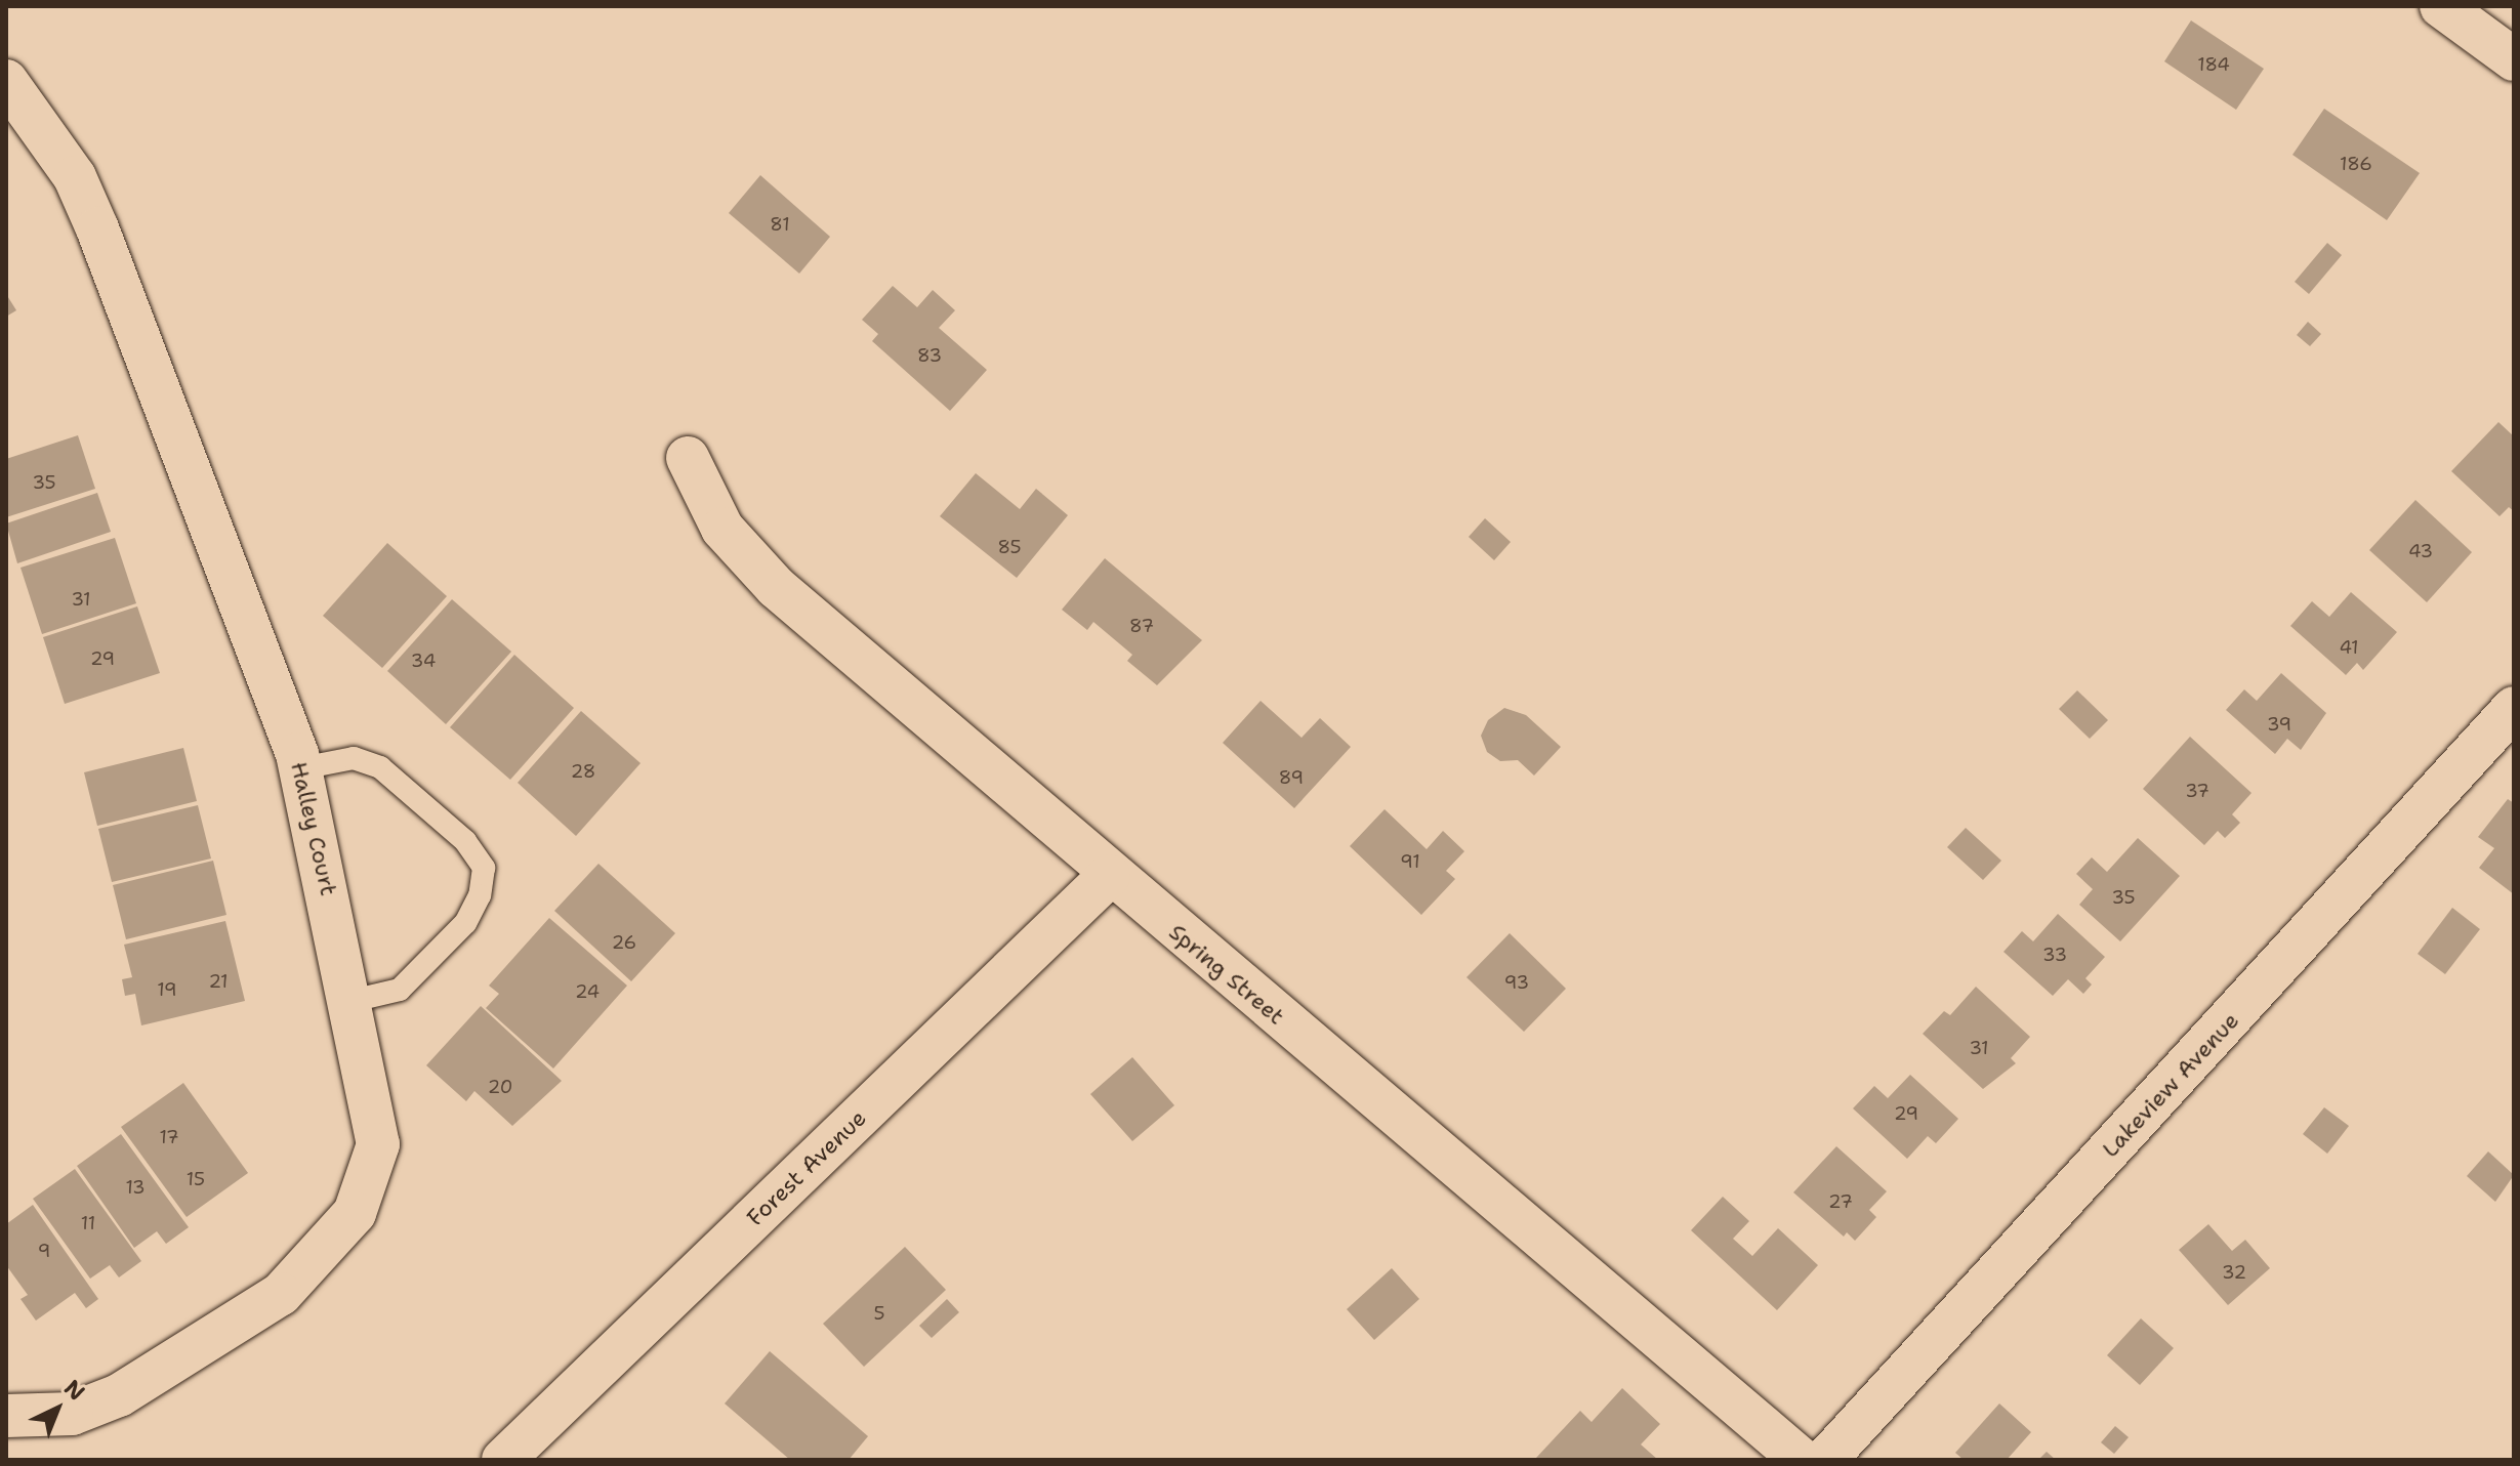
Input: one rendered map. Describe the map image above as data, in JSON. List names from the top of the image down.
{
  "streets": {
    "street": [
      "Halley Court",
      "Spring Street",
      "Lakeview Avenue",
      "Forest Avenue"
    ]
  },
  "crossings": [
    ["Spring Street", "Forest Avenue"]
  ],
  "house_numbers": [
    "184",
    "186",
    "81",
    "83",
    "35",
    "85",
    "43",
    "31",
    "87",
    "41",
    "29",
    "34",
    "39",
    "28",
    "89",
    "37",
    "91",
    "35",
    "26",
    "33",
    "21",
    "93",
    "19",
    "24",
    "31",
    "20",
    "29",
    "17",
    "15",
    "13",
    "27",
    "11",
    "9",
    "32",
    "5"
  ],
  "north": "top right"
}
